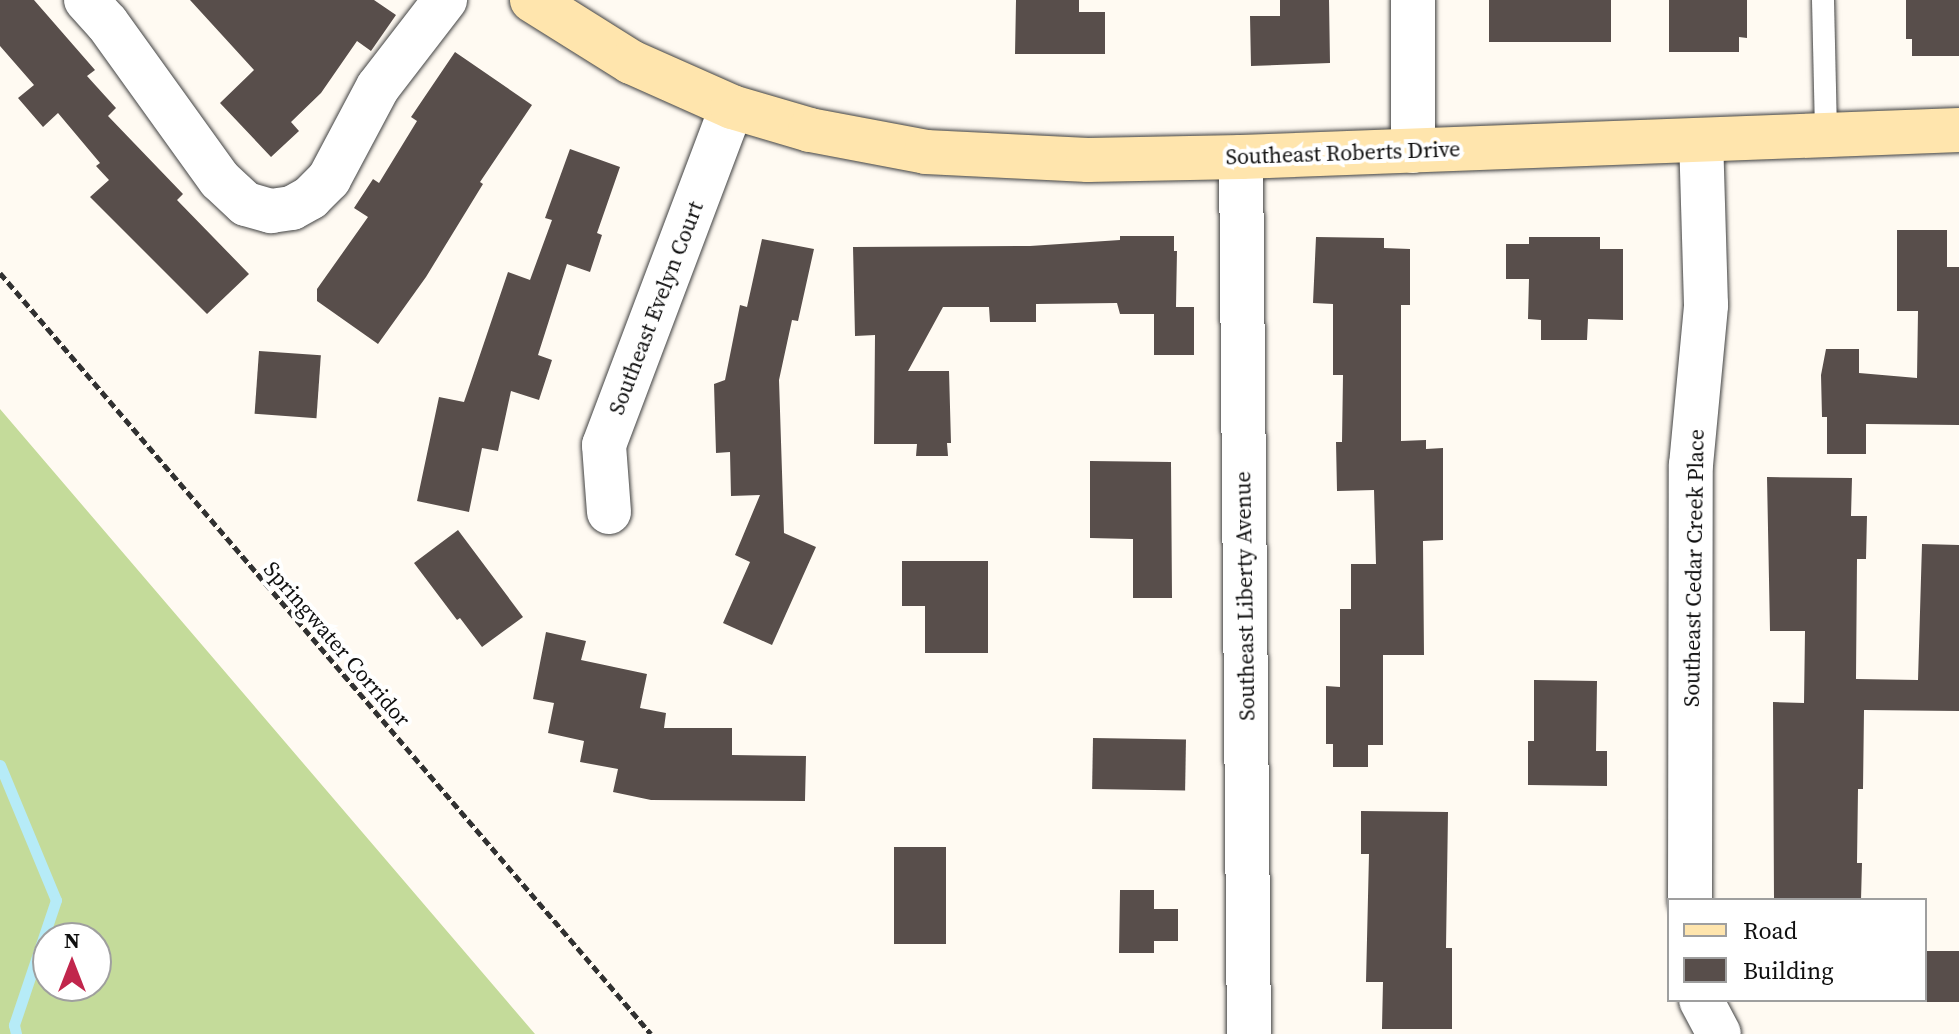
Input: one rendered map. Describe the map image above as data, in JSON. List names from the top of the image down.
{
  "streets": {
    "street": [
      "Southeast Roberts Drive",
      "Southeast Evelyn Court",
      "Southeast Cedar Creek Place",
      "Southeast Liberty Avenue"
    ],
    "path": ["Springwater Corridor"]
  },
  "crossings": [
    ["Southeast Roberts Drive", "Southeast Evelyn Court"],
    ["Southeast Roberts Drive", "Southeast Cedar Creek Place"],
    ["Southeast Roberts Drive", "Southeast Liberty Avenue"]
  ],
  "legend": ["Road", "Building"],
  "north": "top"
}
